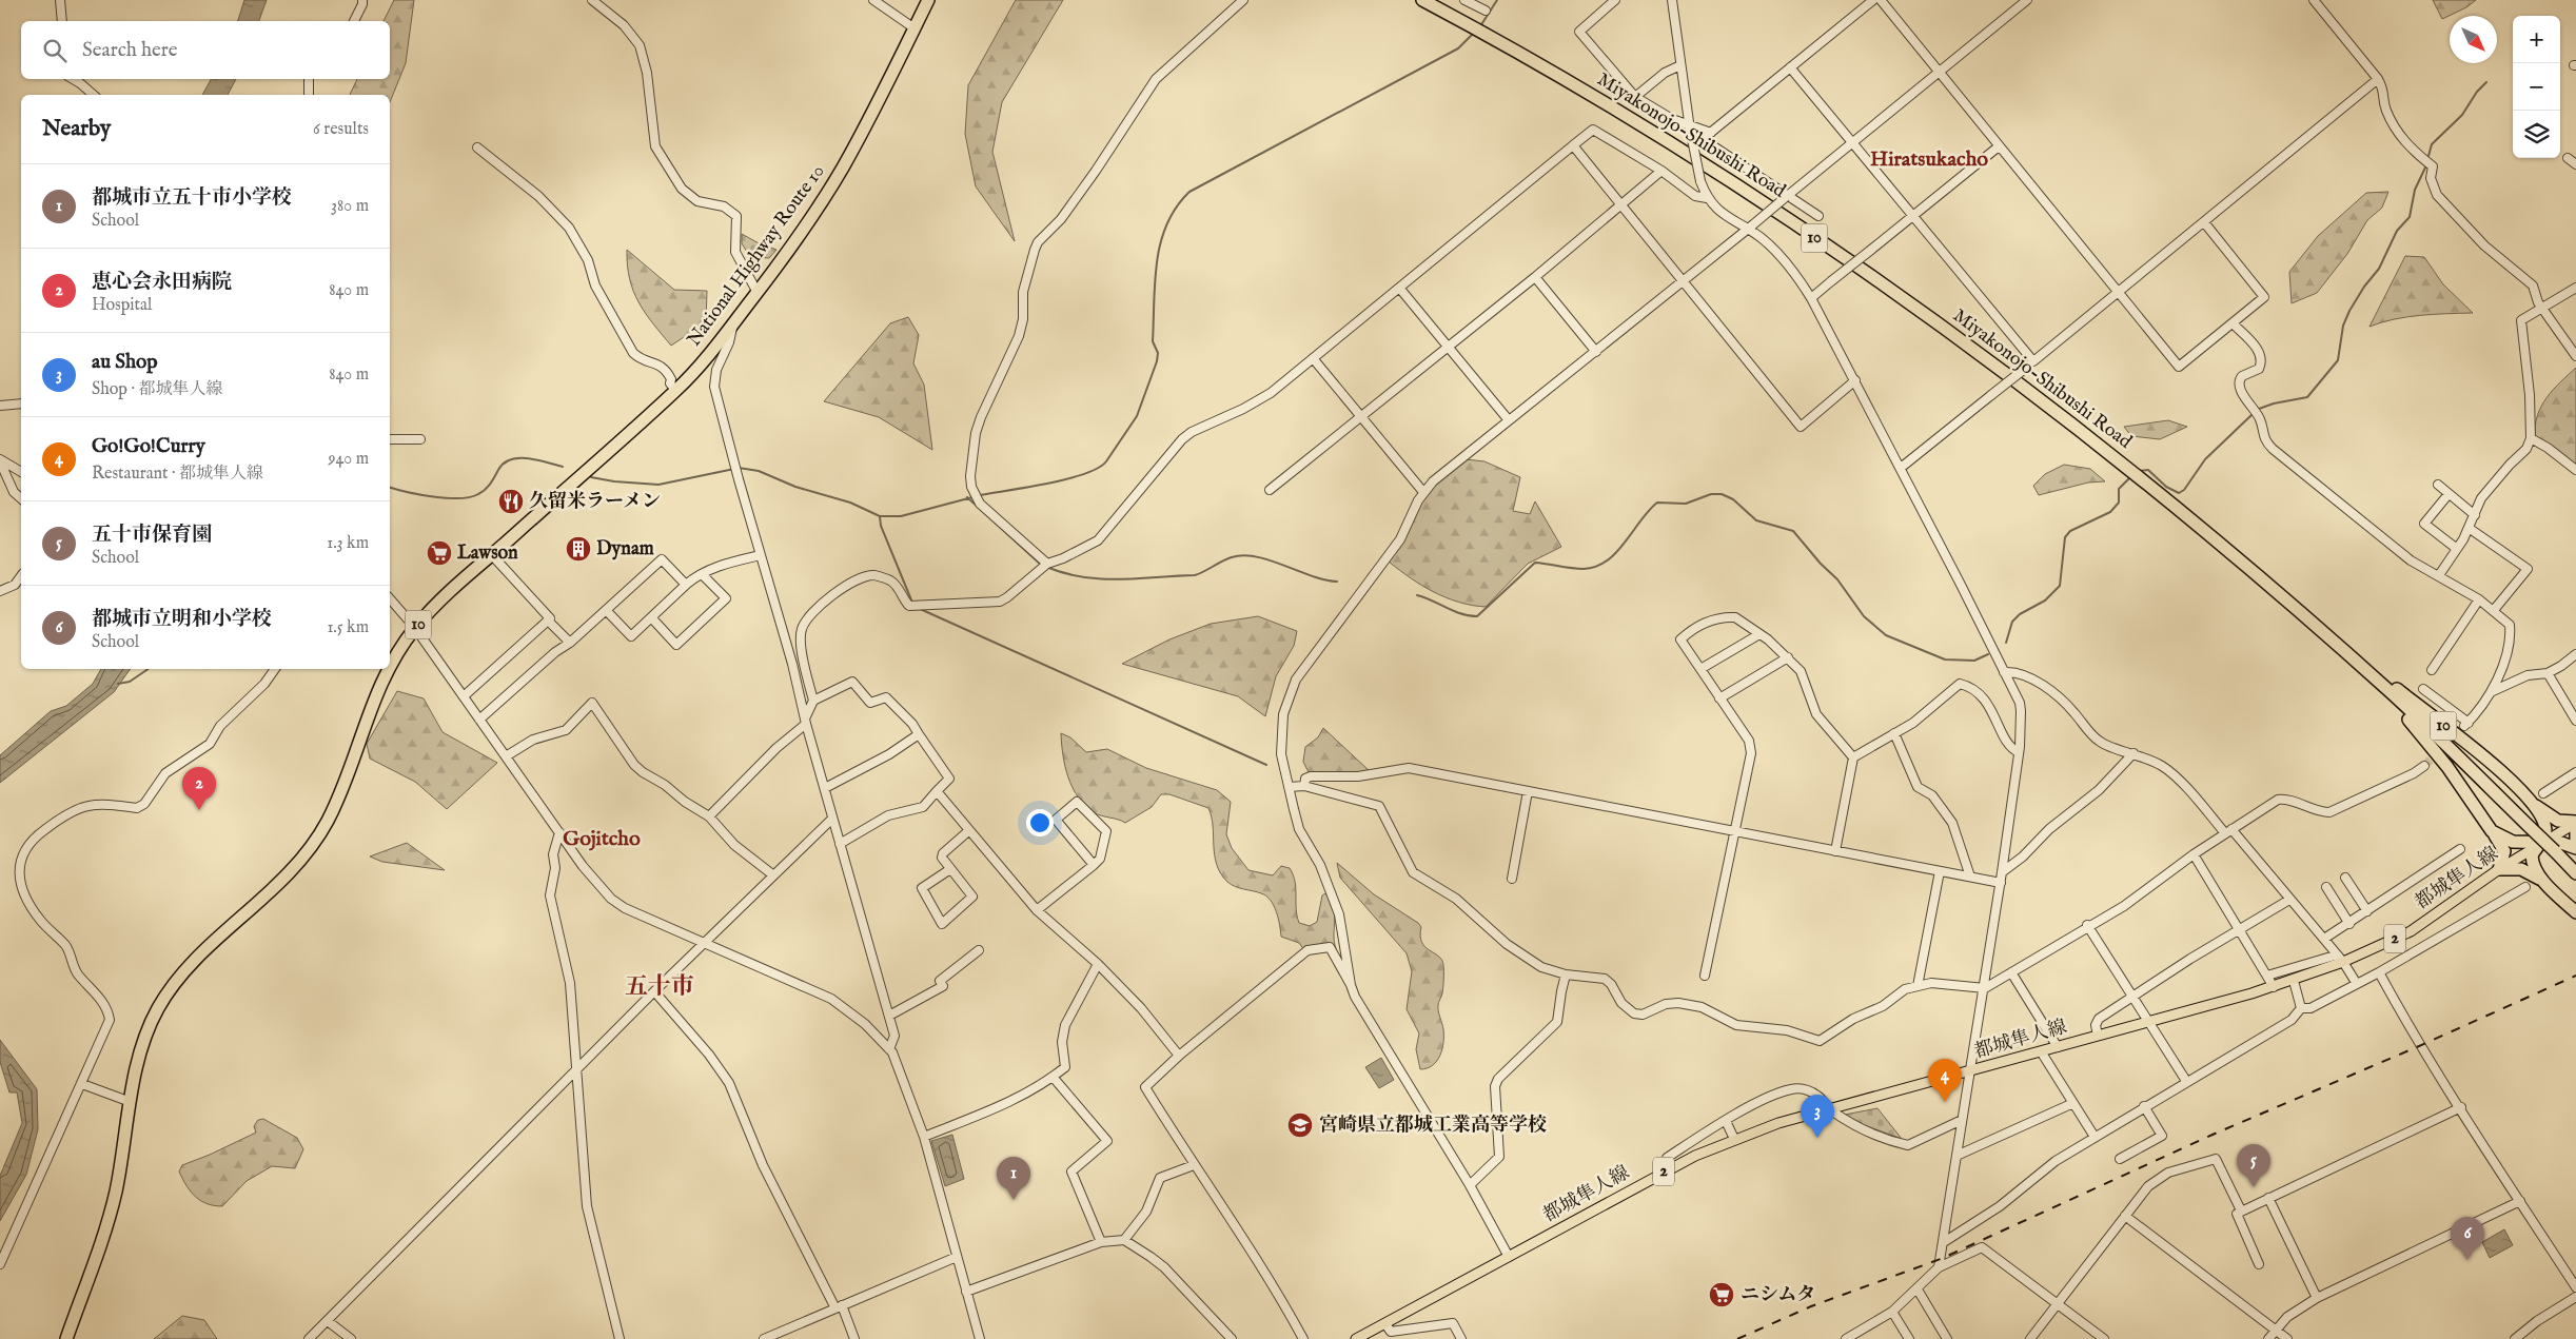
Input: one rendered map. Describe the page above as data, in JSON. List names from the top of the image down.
{
  "streets": {
    "highway": ["Miyakonojo-Shibushi Road", "10", "National Highway Route 10"],
    "main road": ["都城隼人線", "2"]
  },
  "crossings": [
    ["Miyakonojo-Shibushi Road", "10"],
    ["10", "都城隼人線"]
  ],
  "districts": ["Hiratsukacho", "Gojitcho", "五十市"],
  "places": {
    "restaurant": ["久留米ラーメン"],
    "building": ["Dynam"],
    "supermarket": ["Lawson", "ニシムタ"],
    "school or university": ["宮崎県立都城工業高等学校"]
  },
  "north": "bottom right",
  "page": {
    "map_buttons": ["+", "−"],
    "search": "Search here",
    "heading": ["Nearby", "6 results"],
    "list": [
      {
        "mark": "1",
        "name": "都城市立五十市小学校",
        "note": "School",
        "value": "380 m"
      },
      {
        "mark": "2",
        "name": "恵心会永田病院",
        "note": "Hospital",
        "value": "840 m"
      },
      {
        "mark": "3",
        "name": "au Shop",
        "note": "Shop · 都城隼人線",
        "value": "840 m"
      },
      {
        "mark": "4",
        "name": "Go!Go!Curry",
        "note": "Restaurant · 都城隼人線",
        "value": "940 m"
      },
      {
        "mark": "5",
        "name": "五十市保育園",
        "note": "School",
        "value": "1.3 km"
      },
      {
        "mark": "6",
        "name": "都城市立明和小学校",
        "note": "School",
        "value": "1.5 km"
      }
    ],
    "pins": [
      "2",
      "4",
      "3",
      "5",
      "1",
      "6"
    ]
  }
}
